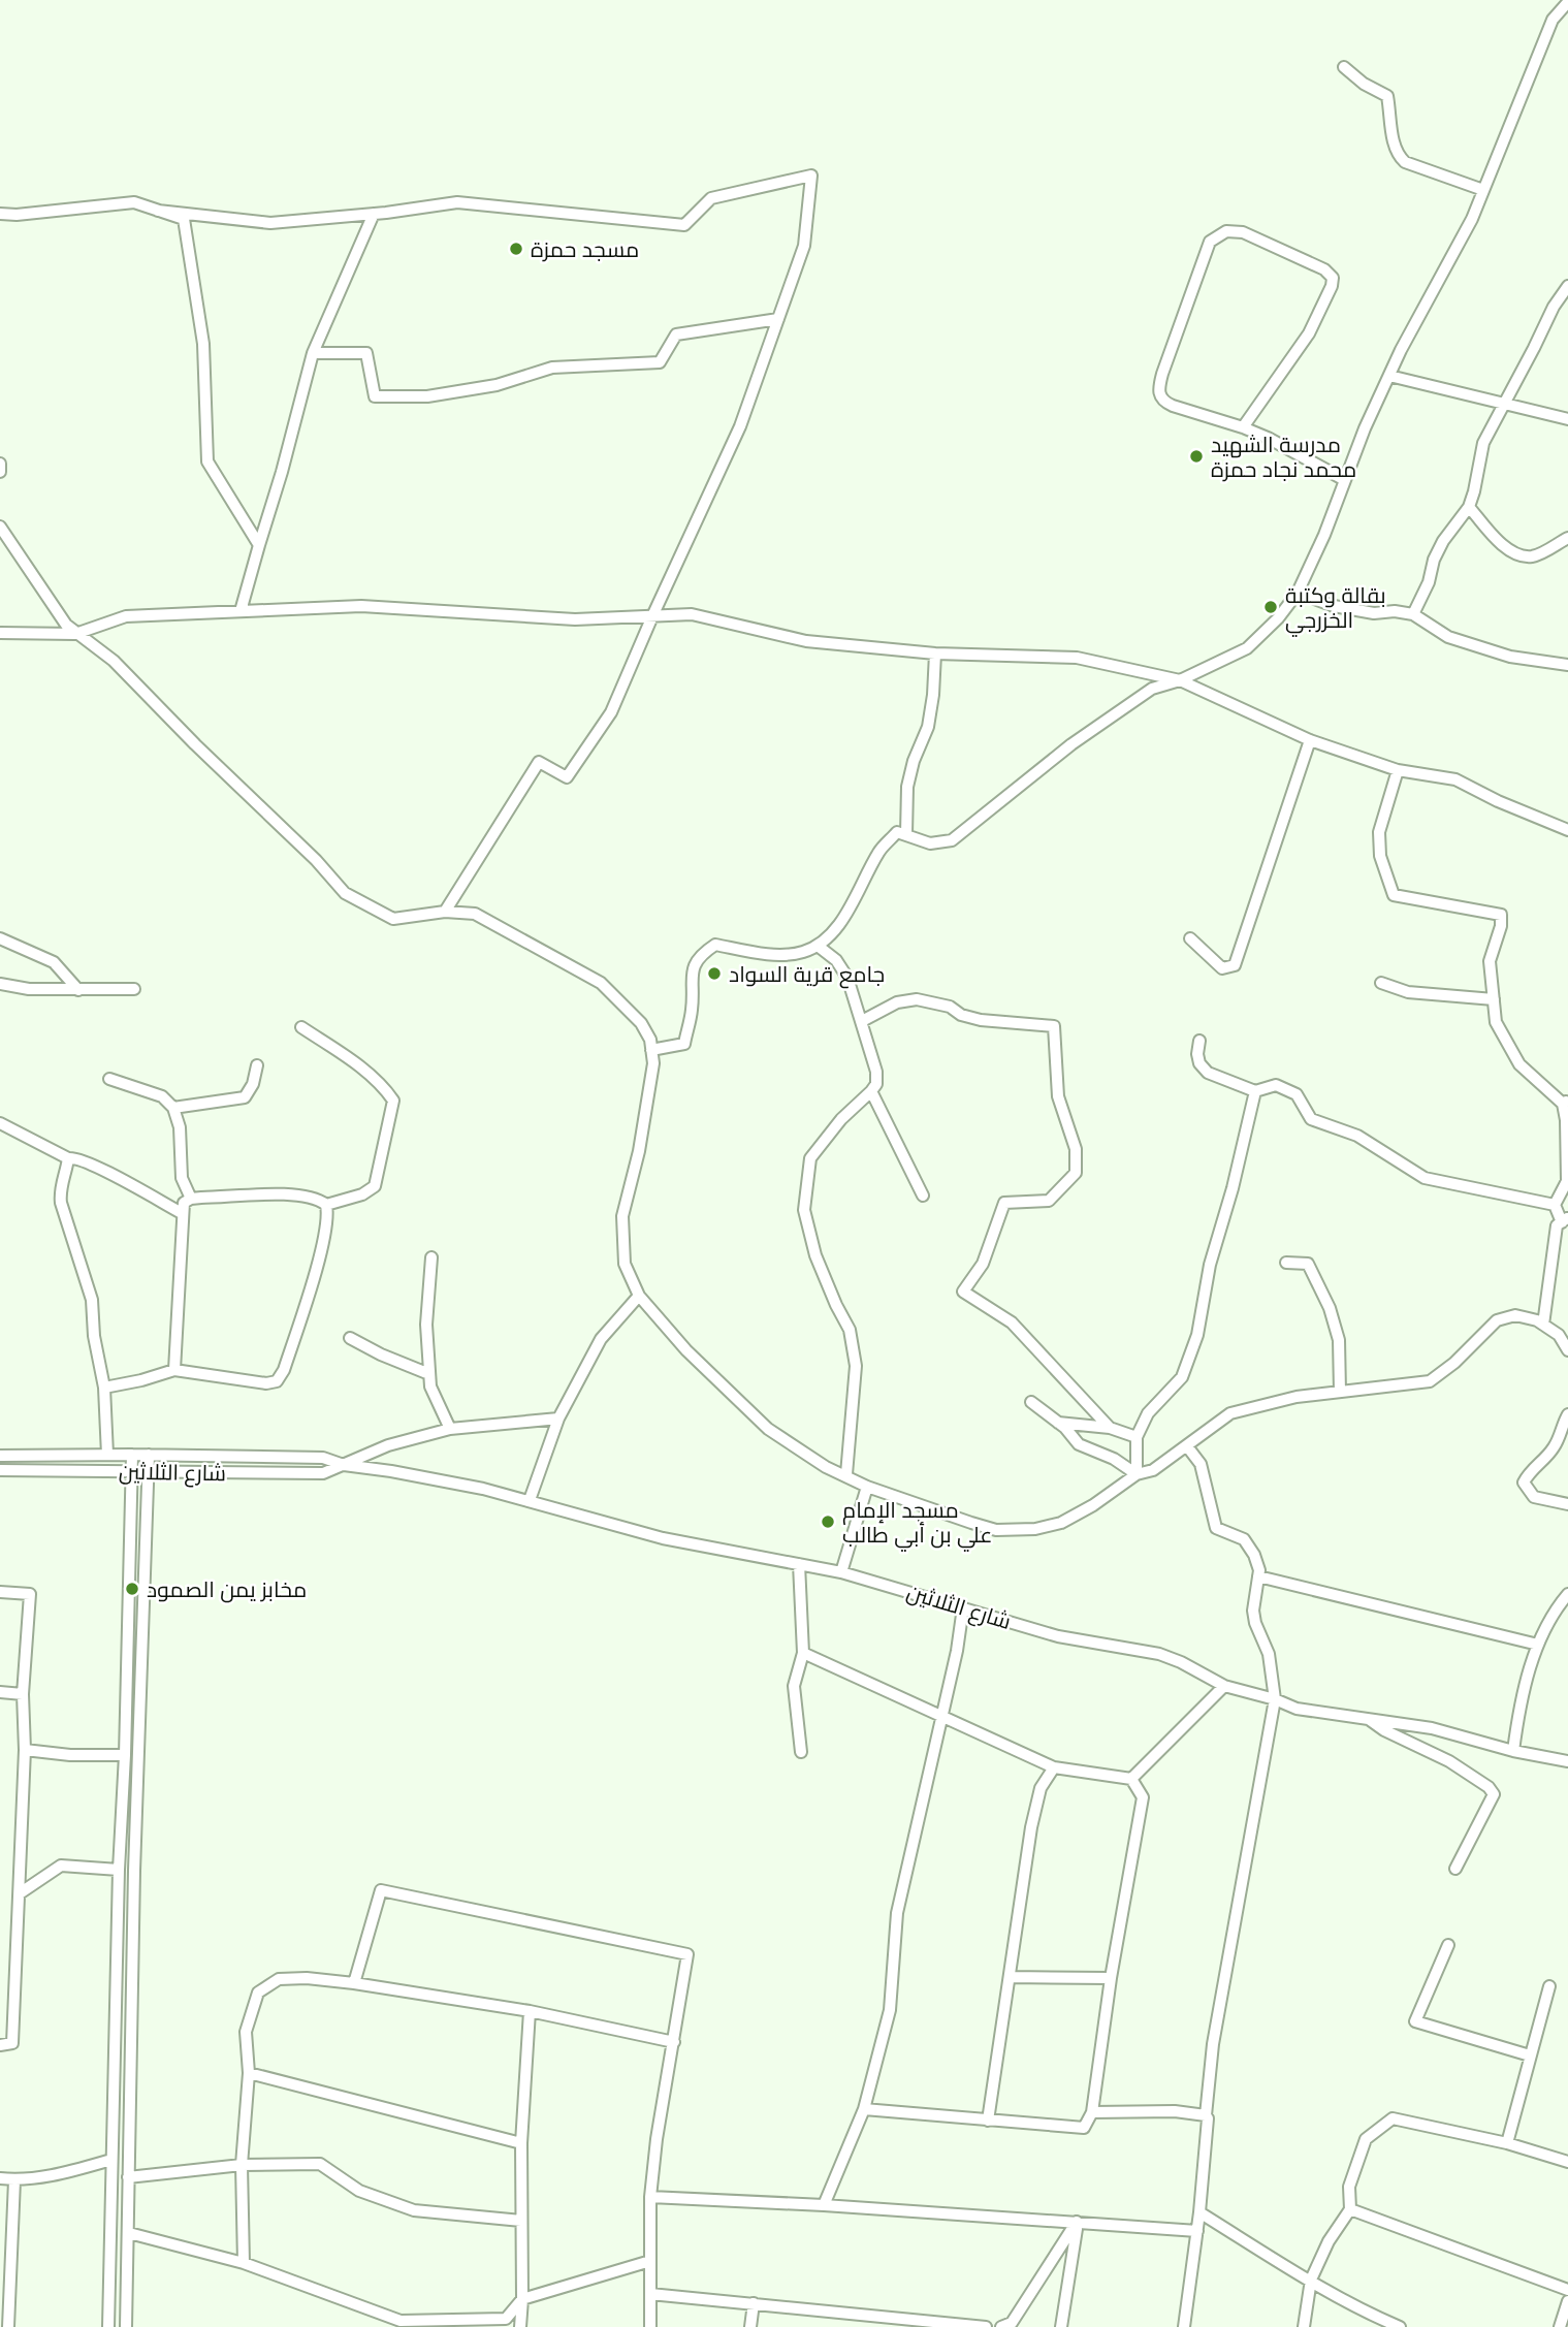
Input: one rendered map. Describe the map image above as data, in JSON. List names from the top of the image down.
{
  "streets": {
    "street": ["شارع الثلاثين"]
  },
  "places": [
    "مسجد حمزة",
    "مدرسة الشهيد محمد نجاد حمزة",
    "بقالة وكتبة الخزرجي",
    "جامع قرية السواد",
    "مسجد الإمام علي بن أبي طالب",
    "مخابز يمن الصمود"
  ]
}
